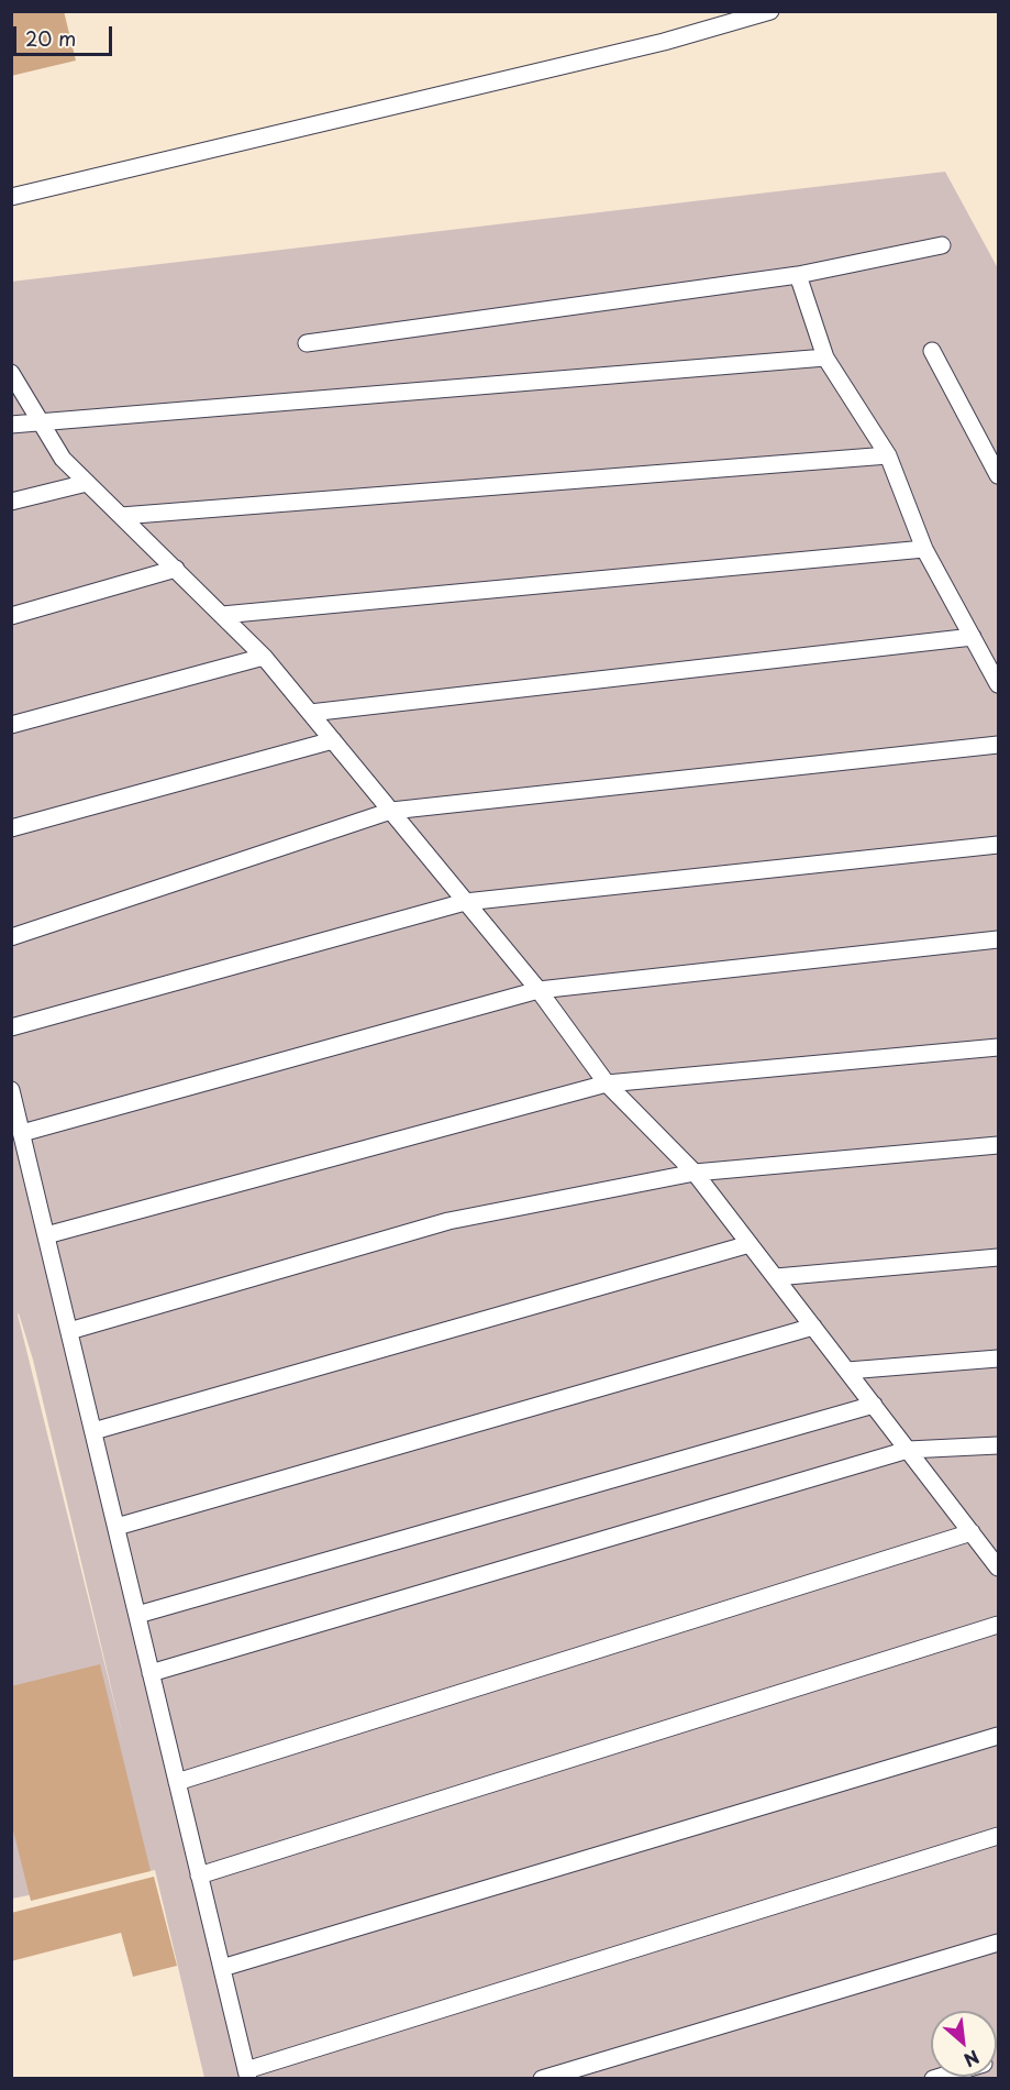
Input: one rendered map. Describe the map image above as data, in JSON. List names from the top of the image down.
{
  "scale_bar": "20 m",
  "north": "bottom right"
}
